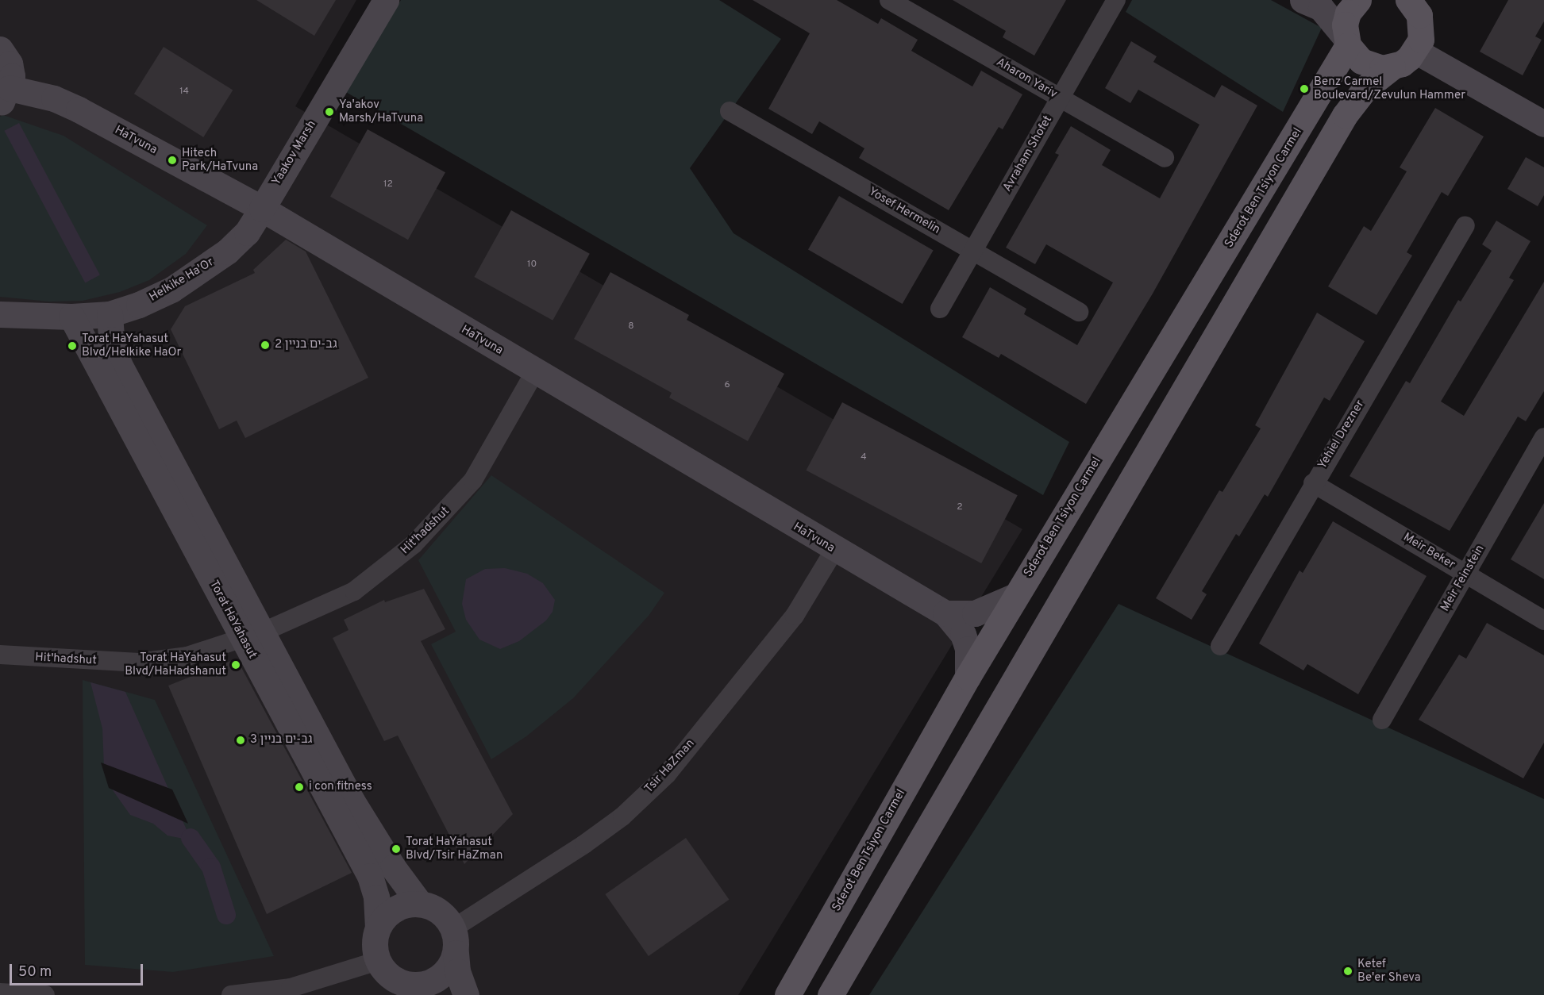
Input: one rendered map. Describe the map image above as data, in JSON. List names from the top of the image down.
{
  "streets": {
    "main road": ["Sderot Ben Tsiyon Carmel"],
    "street": [
      "Aharon Yariv",
      "HaTvuna",
      "Yaakov Marsh",
      "Avraham Shofet",
      "Yosef Hermelin",
      "Helkike Ha'Or",
      "Yehiel Drezner",
      "Hit'hadshut",
      "Meir Beker",
      "Meir Feinstein",
      "Torat HaYahasut",
      "Tsir HaZman"
    ]
  },
  "crossings": [
    ["Aharon Yariv", "Avraham Shofet"],
    ["HaTvuna", "Yaakov Marsh"],
    ["HaTvuna", "Sderot Ben Tsiyon Carmel"],
    ["HaTvuna", "Helkike Ha'Or"],
    ["HaTvuna", "Hit'hadshut"],
    ["HaTvuna", "Tsir HaZman"],
    ["Yaakov Marsh", "Helkike Ha'Or"],
    ["Avraham Shofet", "Yosef Hermelin"],
    ["Helkike Ha'Or", "Torat HaYahasut"],
    ["Yehiel Drezner", "Meir Beker"],
    ["Hit'hadshut", "Torat HaYahasut"],
    ["Meir Beker", "Meir Feinstein"],
    ["Torat HaYahasut", "Tsir HaZman"]
  ],
  "places": [
    "Benz Carmel Boulevard/Zevulun Hammer",
    "Ya'akov Marsh/HaTvuna",
    "Hitech Park/HaTvuna",
    "גב-ים בניין 2",
    "Torat HaYahasut Blvd/Helkike HaOr",
    "Torat HaYahasut Blvd/HaHadshanut",
    "גב-ים בניין 3",
    "i con fitness",
    "Torat HaYahasut Blvd/Tsir HaZman",
    "Ketef Be'er Sheva"
  ],
  "house_numbers": [
    "14",
    "12",
    "10",
    "8",
    "6",
    "4",
    "2"
  ],
  "scale_bar": "50 m"
}
